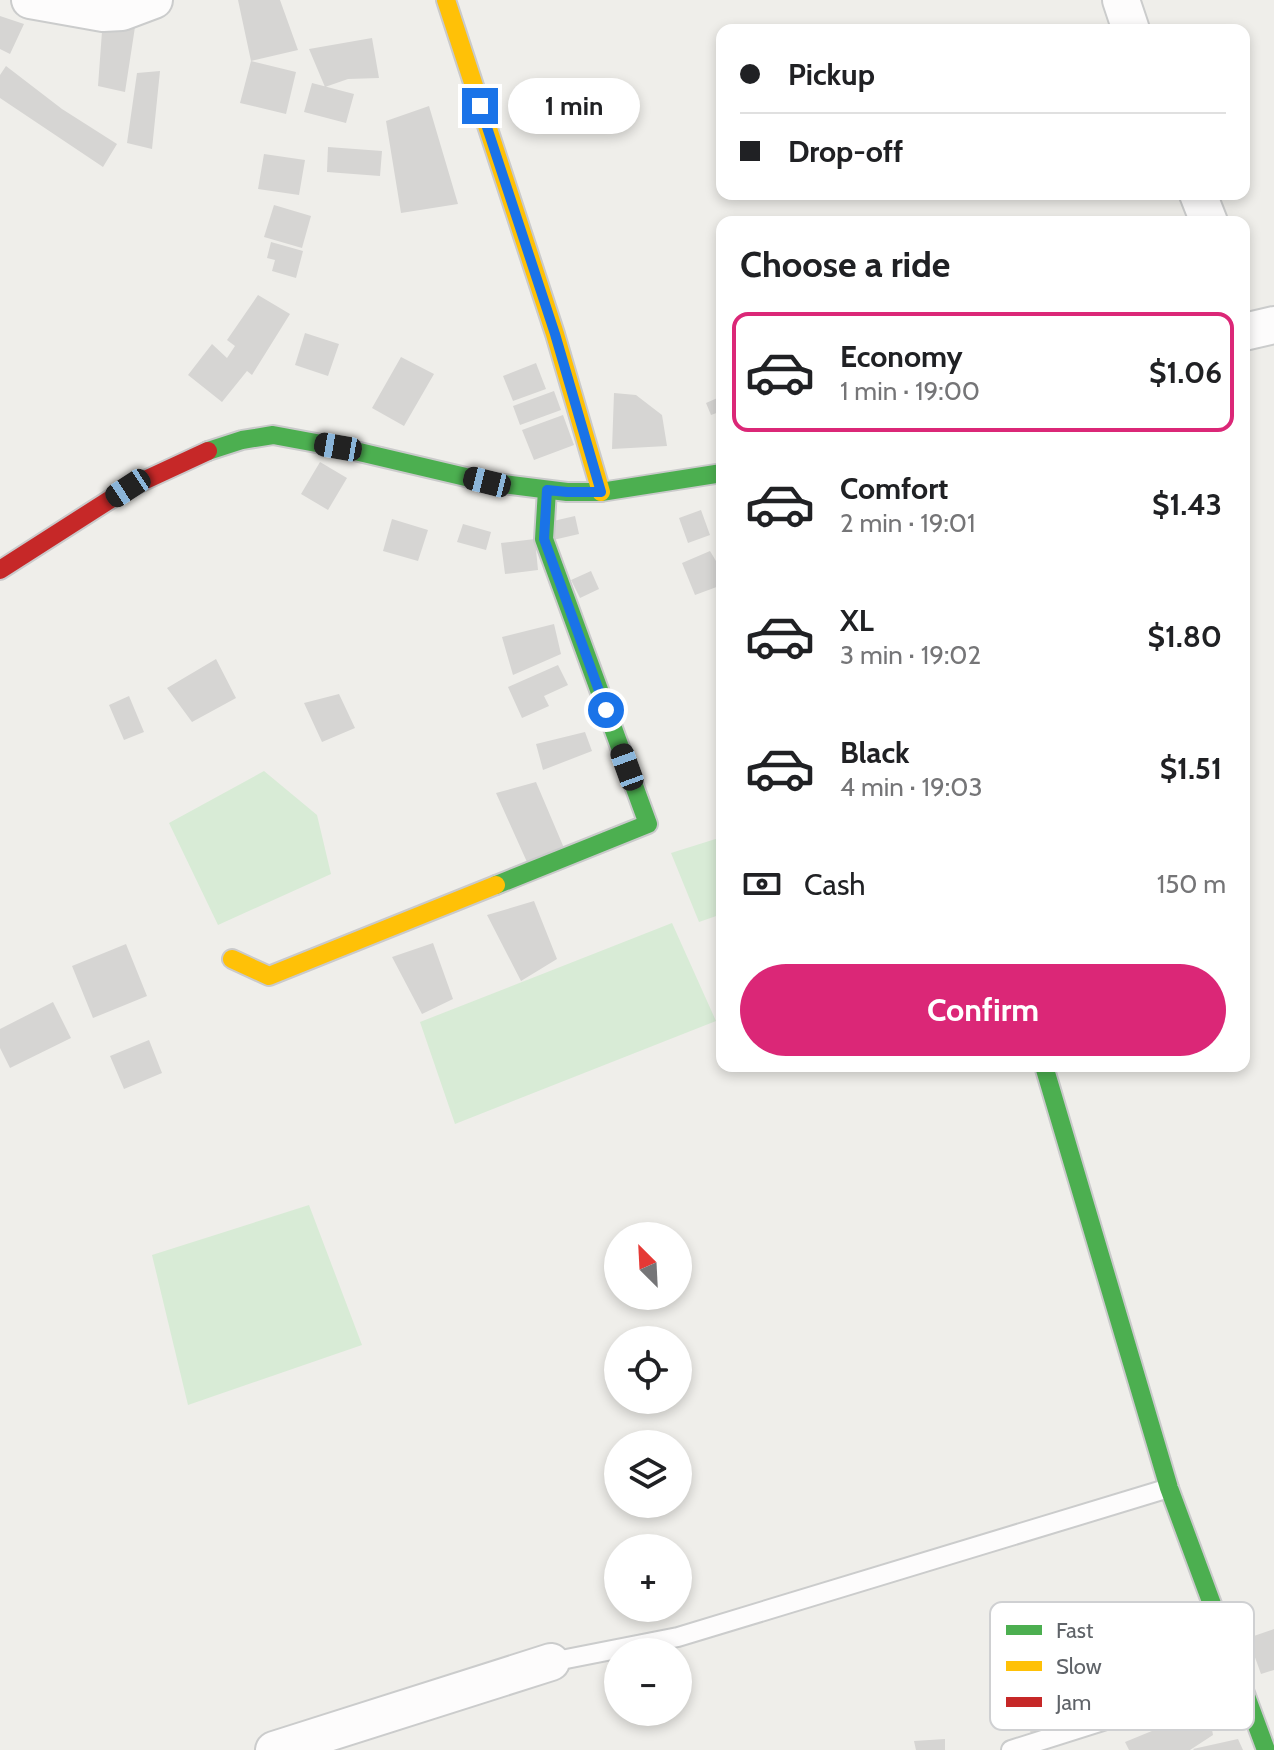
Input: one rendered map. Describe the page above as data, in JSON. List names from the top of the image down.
{
  "legend": ["Fast", "Slow", "Jam"],
  "north": "top left",
  "page": {
    "banner": ["Pickup", "Drop-off"],
    "bubble": "1 min",
    "heading": "Choose a ride",
    "list": [
      {
        "name": "Economy",
        "note": "1 min · 19:00",
        "value": "$1.06"
      },
      {
        "name": "Comfort",
        "note": "2 min · 19:01",
        "value": "$1.43"
      },
      {
        "name": "XL",
        "note": "3 min · 19:02",
        "value": "$1.80"
      },
      {
        "name": "Black",
        "note": "4 min · 19:03",
        "value": "$1.51"
      }
    ],
    "pay": ["Cash", "150 m"],
    "buttons": "Confirm",
    "map_buttons": ["+", "−"]
  }
}
